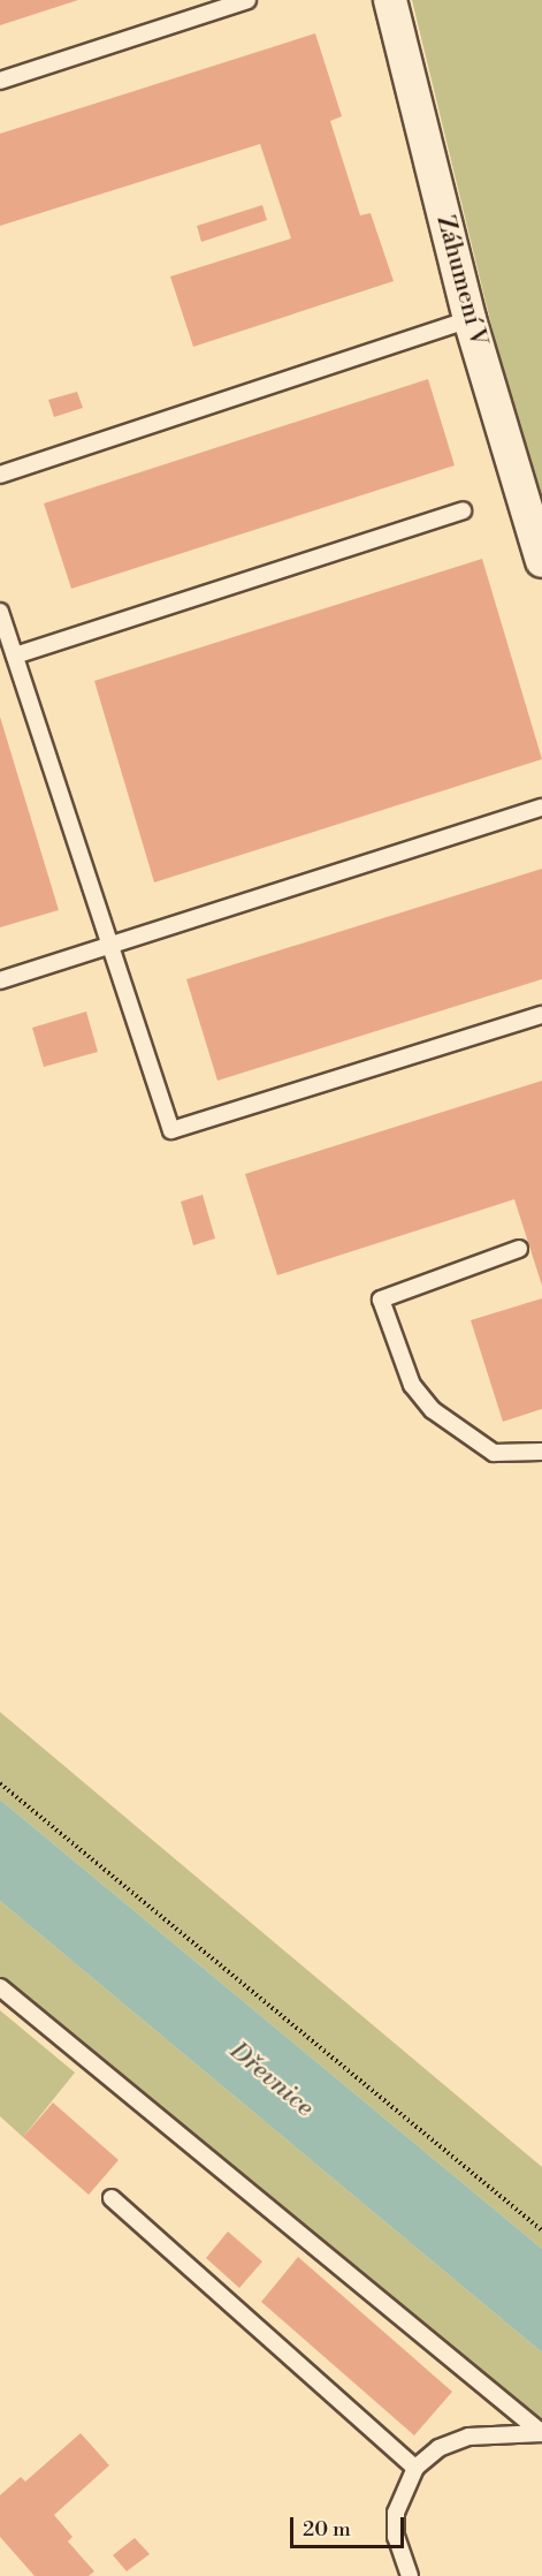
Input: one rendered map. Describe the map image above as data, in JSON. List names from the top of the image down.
{
  "streets": {
    "street": ["Záhumení V"]
  },
  "water": ["Dřevnice"],
  "scale_bar": "20 m"
}
